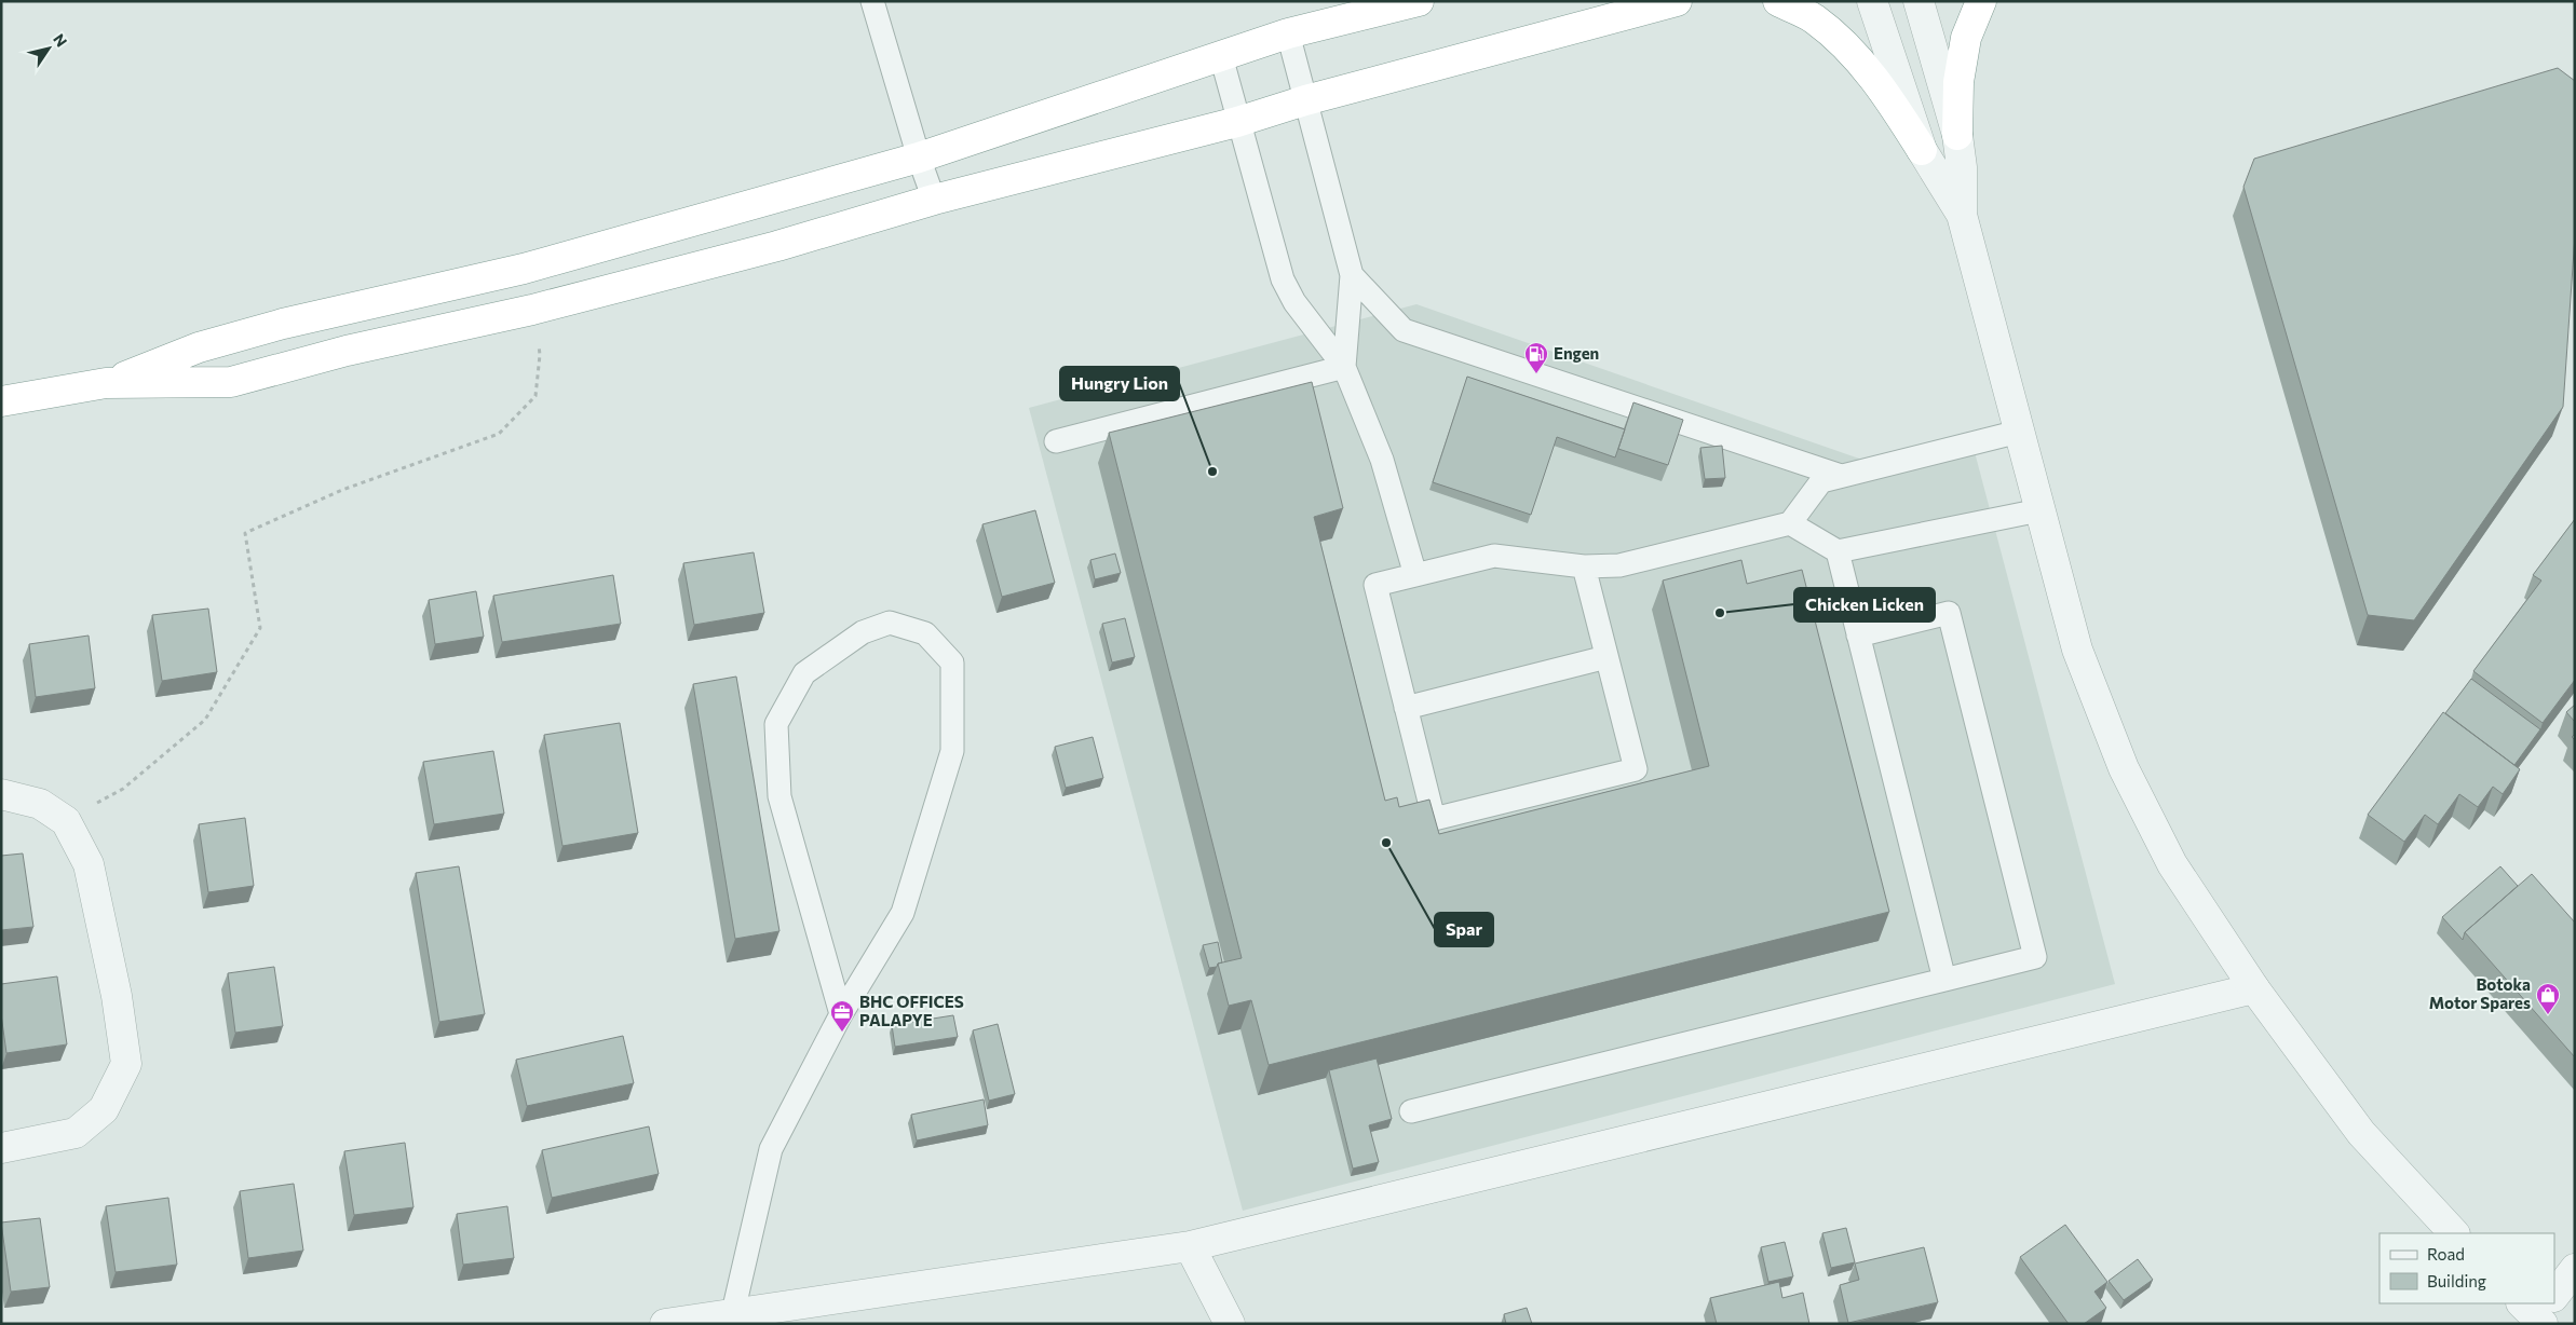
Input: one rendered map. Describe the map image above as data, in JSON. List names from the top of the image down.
{
  "places": {
    "fuel station": ["Engen"],
    "other": ["Hungry Lion", "Chicken Licken", "Spar"],
    "shop": ["Botoka Motor Spares"],
    "office": ["BHC OFFICES PALAPYE"]
  },
  "legend": ["Road", "Building"],
  "north": "top right"
}
